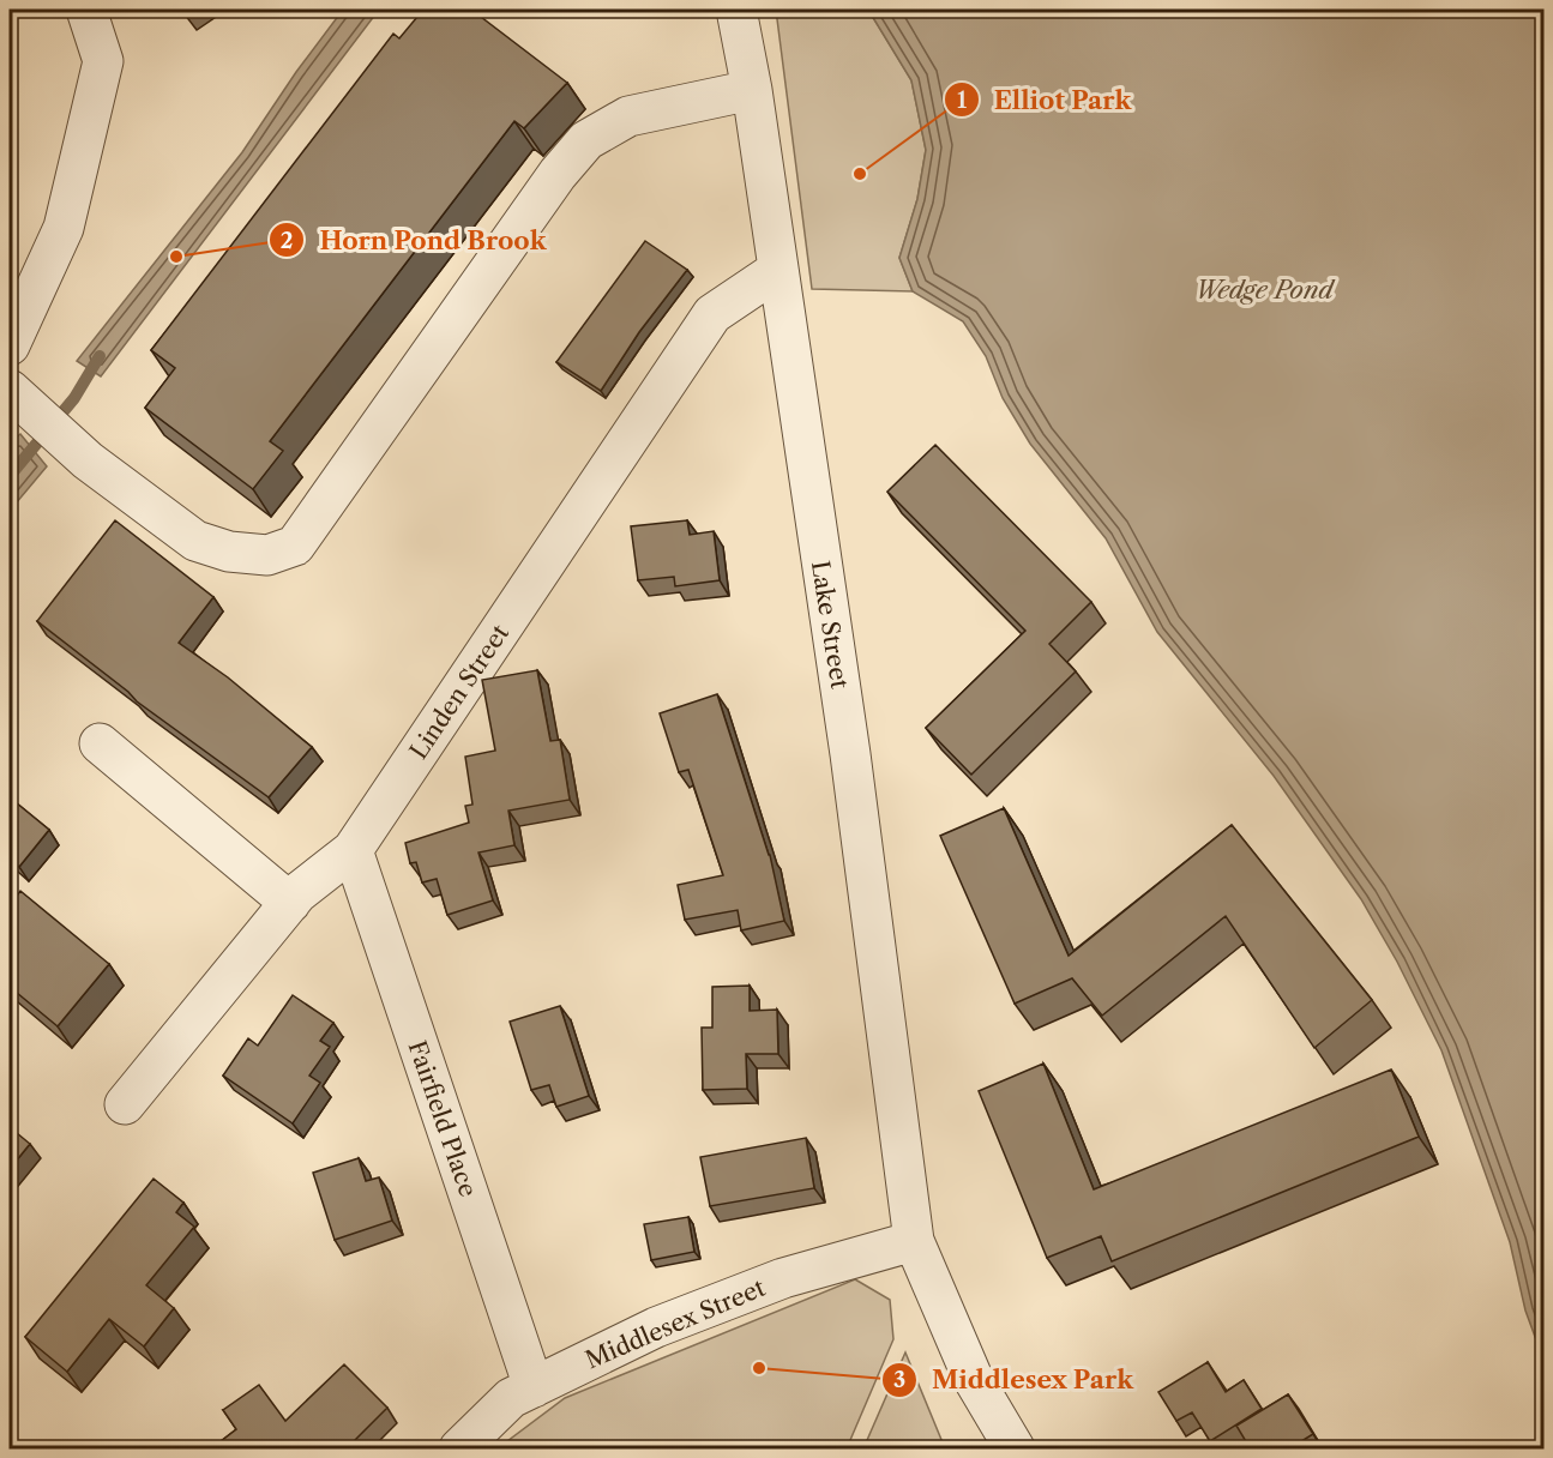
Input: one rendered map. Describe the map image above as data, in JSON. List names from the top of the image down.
{
  "streets": {
    "street": [
      "Lake Street",
      "Linden Street",
      "Fairfield Place",
      "Middlesex Street"
    ]
  },
  "crossings": [
    ["Lake Street", "Linden Street"],
    ["Lake Street", "Middlesex Street"],
    ["Linden Street", "Fairfield Place"],
    ["Fairfield Place", "Middlesex Street"]
  ],
  "water": ["Wedge Pond"],
  "places": ["Elliot Park", "Horn Pond Brook", "Middlesex Park"]
}
